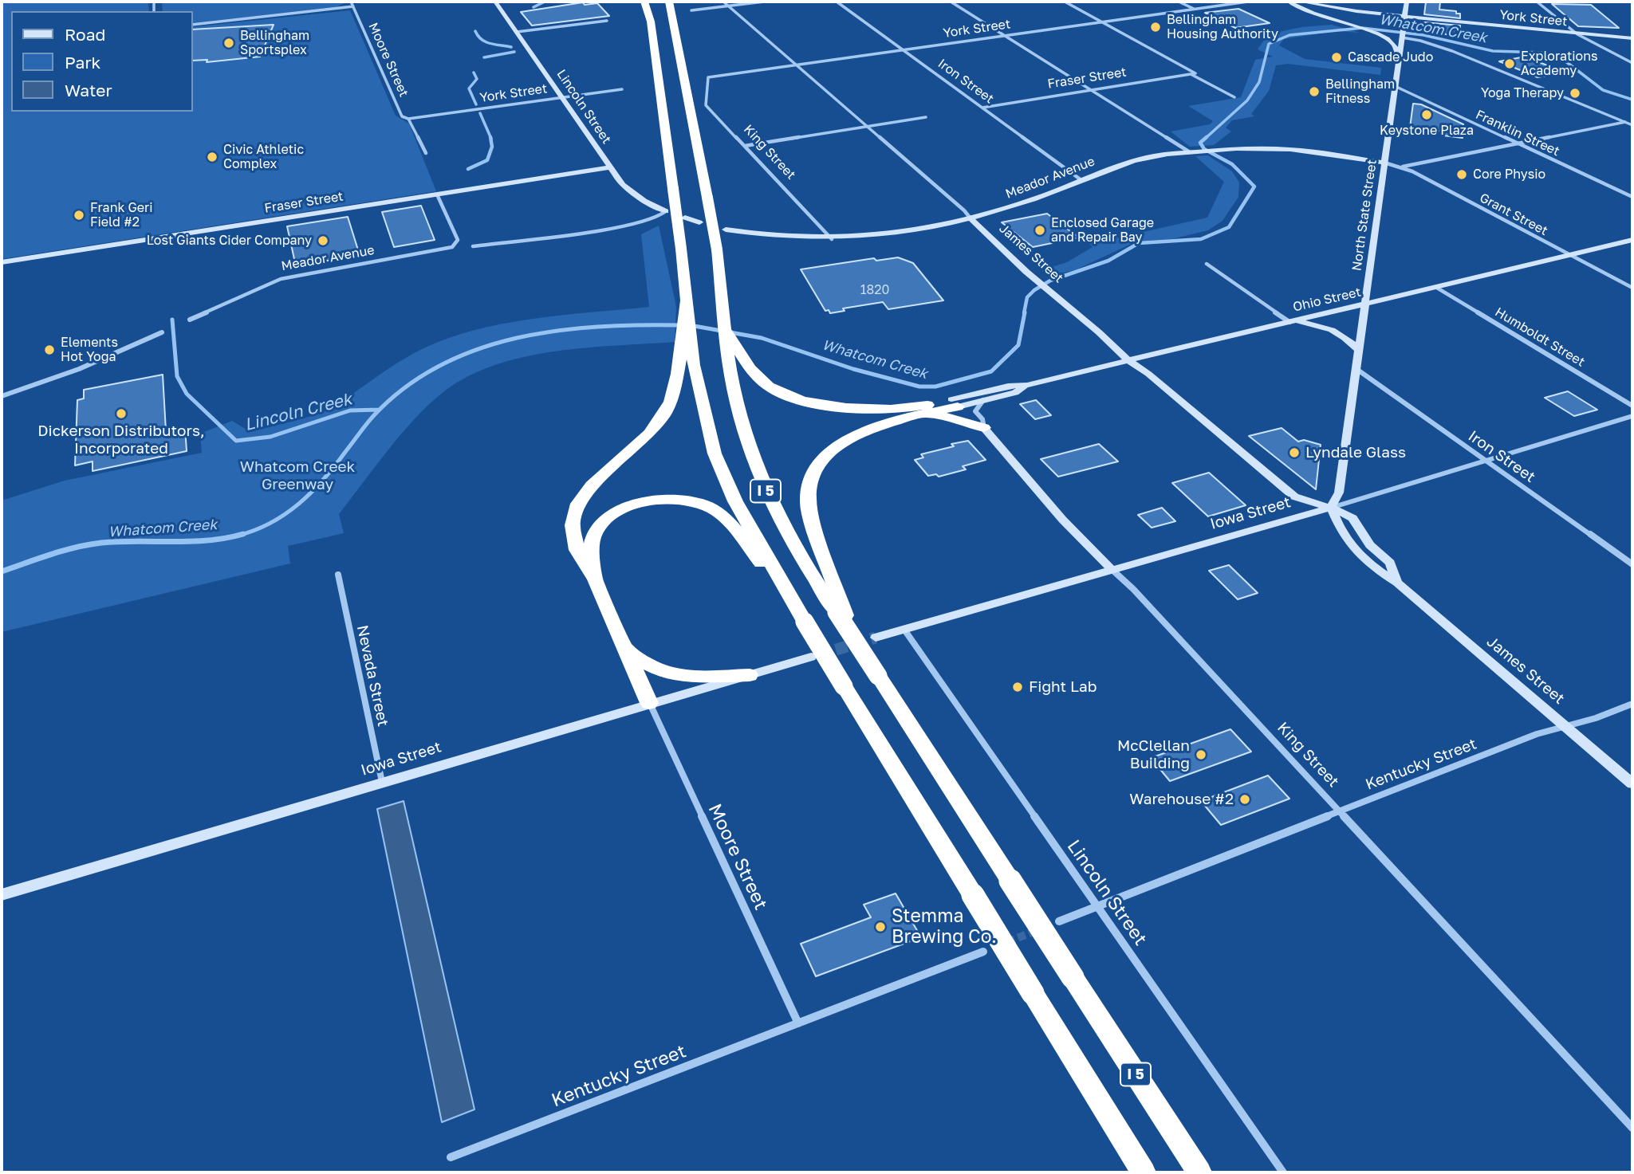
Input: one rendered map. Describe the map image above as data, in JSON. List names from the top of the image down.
{
  "streets": {
    "highway": ["I 5"],
    "main road": [
      "York Street",
      "Fraser Street",
      "Lincoln Street",
      "King Street",
      "Meador Avenue",
      "North State Street",
      "James Street",
      "Ohio Street",
      "Iowa Street"
    ],
    "street": [
      "Moore Street",
      "Iron Street",
      "Franklin Street",
      "Grant Street",
      "Humboldt Street",
      "Nevada Street",
      "Kentucky Street"
    ]
  },
  "crossings": [
    ["York Street", "Moore Street"],
    ["York Street", "Iron Street"],
    ["York Street", "Lincoln Street"],
    ["York Street", "King Street"],
    ["York Street", "North State Street"],
    ["York Street", "James Street"],
    ["Moore Street", "Iowa Street"],
    ["Moore Street", "Kentucky Street"],
    ["Fraser Street", "Iron Street"],
    ["Fraser Street", "Lincoln Street"],
    ["Fraser Street", "Meador Avenue"],
    ["Iron Street", "Meador Avenue"],
    ["Iron Street", "North State Street"],
    ["Iron Street", "Iowa Street"],
    ["Lincoln Street", "Iowa Street"],
    ["Lincoln Street", "Kentucky Street"],
    ["Franklin Street", "North State Street"],
    ["King Street", "Meador Avenue"],
    ["King Street", "Iowa Street"],
    ["King Street", "Kentucky Street"],
    ["Meador Avenue", "Grant Street"],
    ["Meador Avenue", "North State Street"],
    ["Meador Avenue", "James Street"],
    ["Grant Street", "North State Street"],
    ["Grant Street", "Ohio Street"],
    ["North State Street", "James Street"],
    ["North State Street", "Ohio Street"],
    ["North State Street", "Iowa Street"],
    ["James Street", "Ohio Street"],
    ["James Street", "Iowa Street"],
    ["James Street", "Kentucky Street"],
    ["Ohio Street", "Humboldt Street"],
    ["Iowa Street", "Nevada Street"]
  ],
  "water": ["Whatcom Creek", "Lincoln Creek"],
  "parks": ["Whatcom Creek Greenway"],
  "places": [
    "Bellingham Housing Authority",
    "Bellingham Sportsplex",
    "Cascade Judo",
    "Explorations Academy",
    "Bellingham Fitness",
    "Yoga Therapy",
    "Keystone Plaza",
    "Civic Athletic Complex",
    "Core Physio",
    "Frank Geri Field #2",
    "Enclosed Garage and Repair Bay",
    "Lost Giants Cider Company",
    "Elements Hot Yoga",
    "Dickerson Distributors, Incorporated",
    "Lyndale Glass",
    "Fight Lab",
    "McClellan Building",
    "Warehouse #2",
    "Stemma Brewing Co."
  ],
  "house_numbers": ["1820"],
  "legend": ["Road", "Park", "Water"]
}
